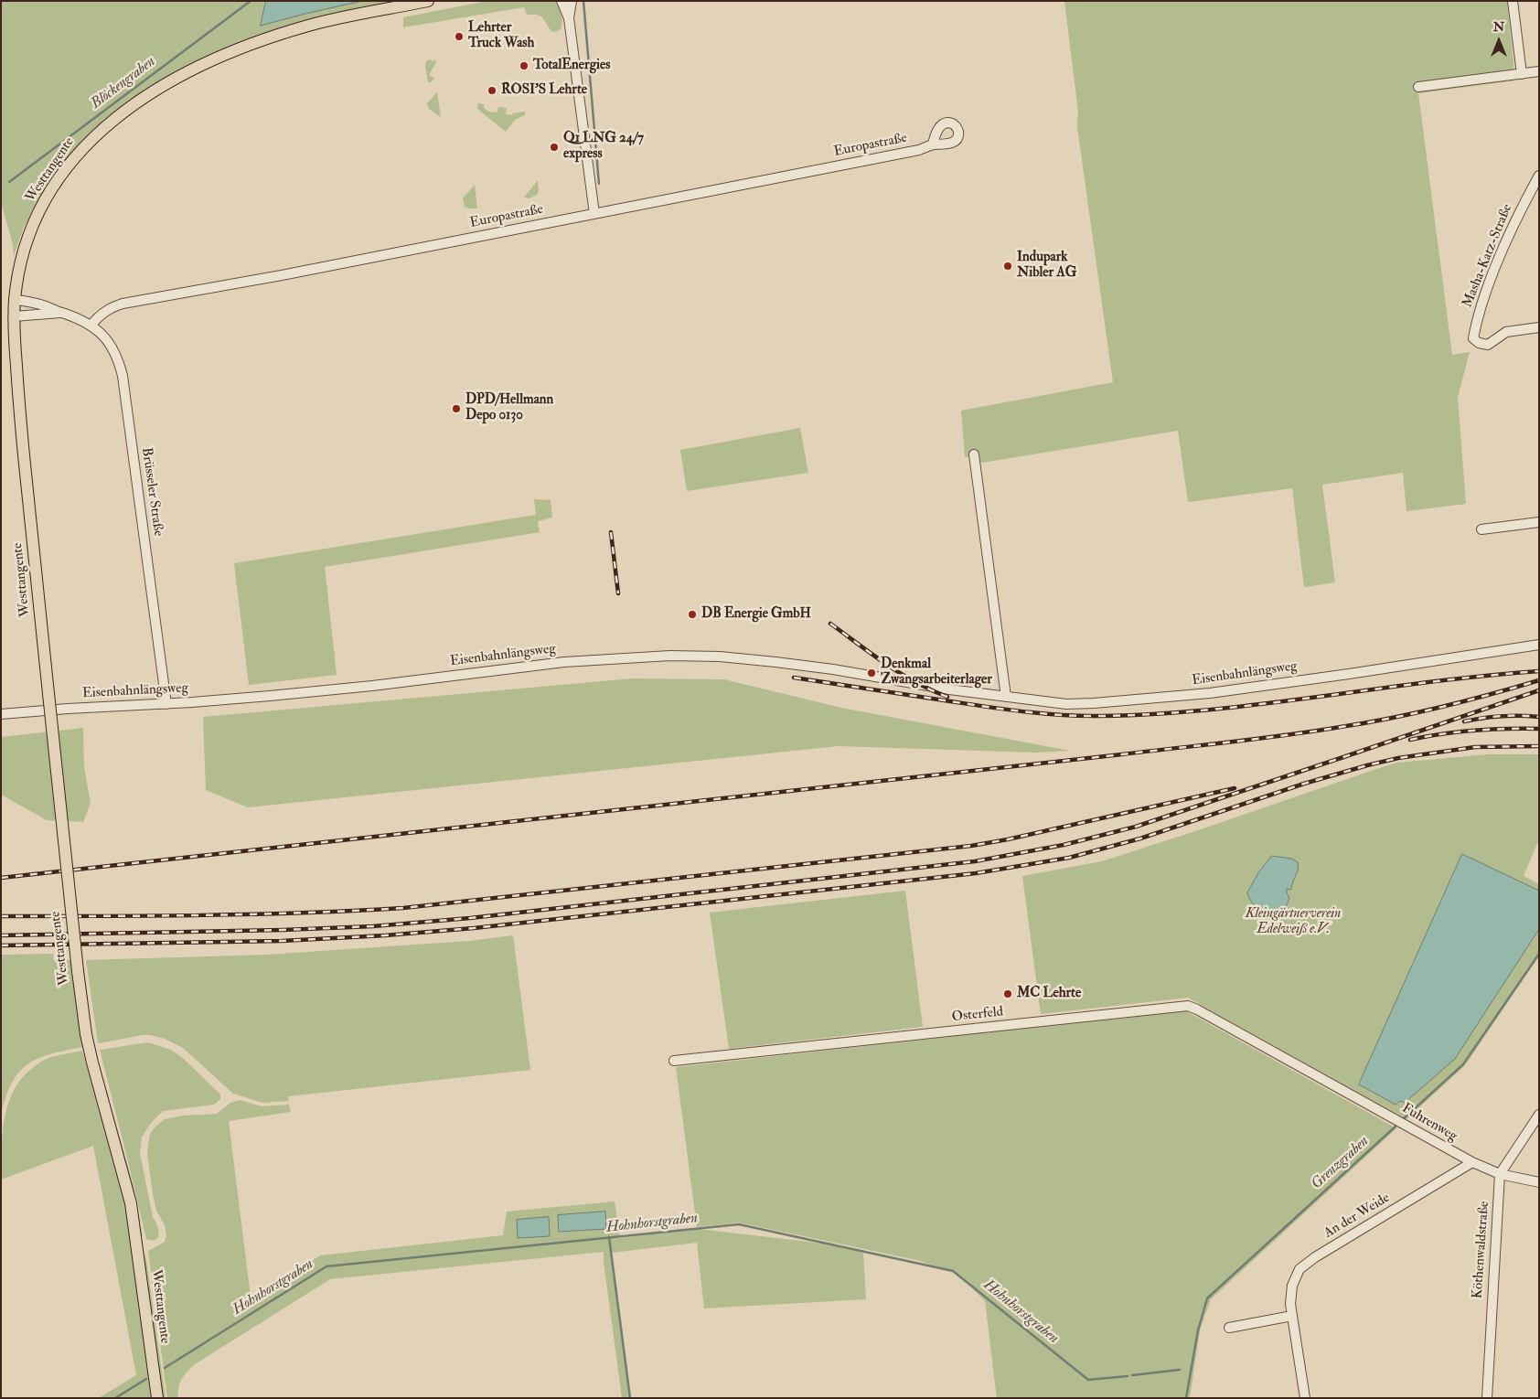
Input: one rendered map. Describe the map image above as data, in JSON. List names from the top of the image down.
{
  "streets": {
    "main road": ["Westtangente"],
    "street": [
      "Europastraße",
      "Masha-Katz-Straße",
      "Brüsseler Straße",
      "Eisenbahnlängsweg",
      "Osterfeld",
      "Fuhrenweg",
      "An der Weide",
      "Köthenwaldstraße"
    ]
  },
  "crossings": [
    ["Europastraße", "Brüsseler Straße"],
    ["Westtangente", "Brüsseler Straße"],
    ["Brüsseler Straße", "Eisenbahnlängsweg"],
    ["Osterfeld", "Fuhrenweg"],
    ["Fuhrenweg", "An der Weide"],
    ["Fuhrenweg", "Köthenwaldstraße"]
  ],
  "water": ["Blöckengraben", "Grenzgraben", "Hohnhorstgraben"],
  "parks": ["Kleingärtnerverein Edelweiß e.V."],
  "places": [
    "Lehrter Truck Wash",
    "TotalEnergies",
    "ROSI'S Lehrte",
    "Q1 LNG 24/7 express",
    "Indupark Nibler AG",
    "DPD/Hellmann Depo 0130",
    "DB Energie GmbH",
    "Denkmal Zwangsarbeiterlager",
    "MC Lehrte"
  ],
  "north": "top"
}
